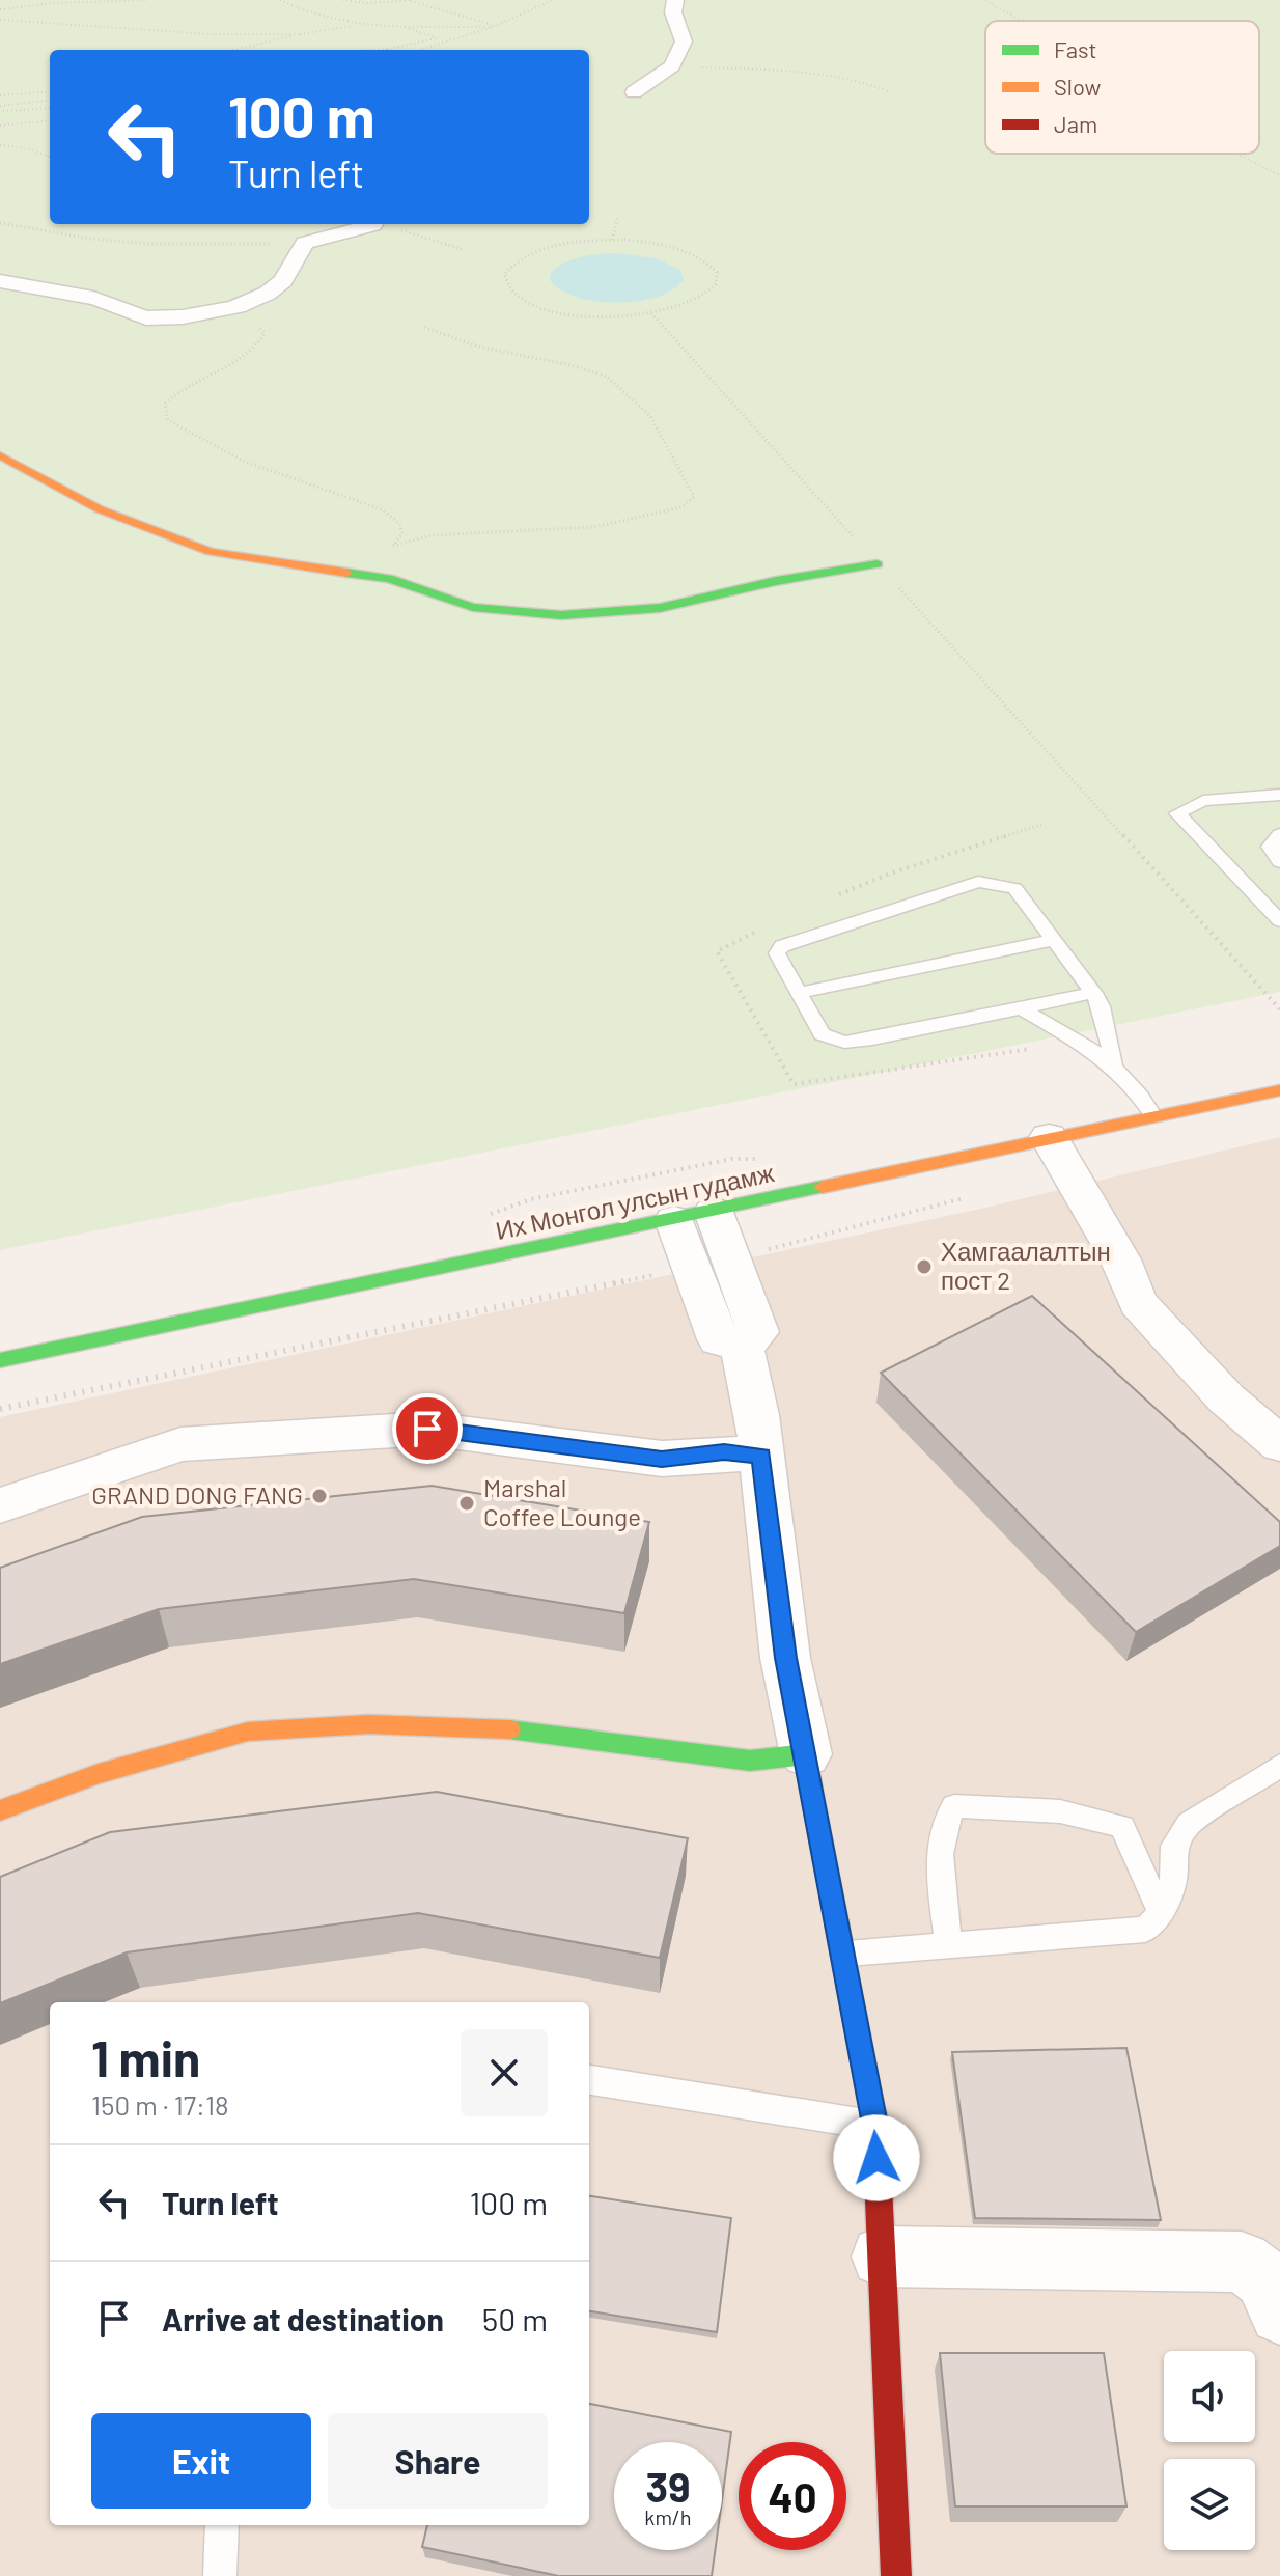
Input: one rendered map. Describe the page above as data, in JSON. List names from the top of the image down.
{
  "streets": {
    "street": ["Их Монгол улсын гудамж"]
  },
  "places": ["Хамгаалалтын пост 2", "GRAND DONG FANG", "Marshal Coffee Lounge"],
  "legend": ["Fast", "Slow", "Jam"],
  "page": {
    "turn": ["100 m", "Turn left"],
    "heading": ["1 min", "150 m · 17:18"],
    "list": [
      {
        "name": "Turn left",
        "value": "100 m"
      },
      {
        "name": "Arrive at destination",
        "value": "50 m"
      }
    ],
    "buttons": ["Exit", "Share"],
    "speed": "39 km/h",
    "limit": "40"
  }
}
